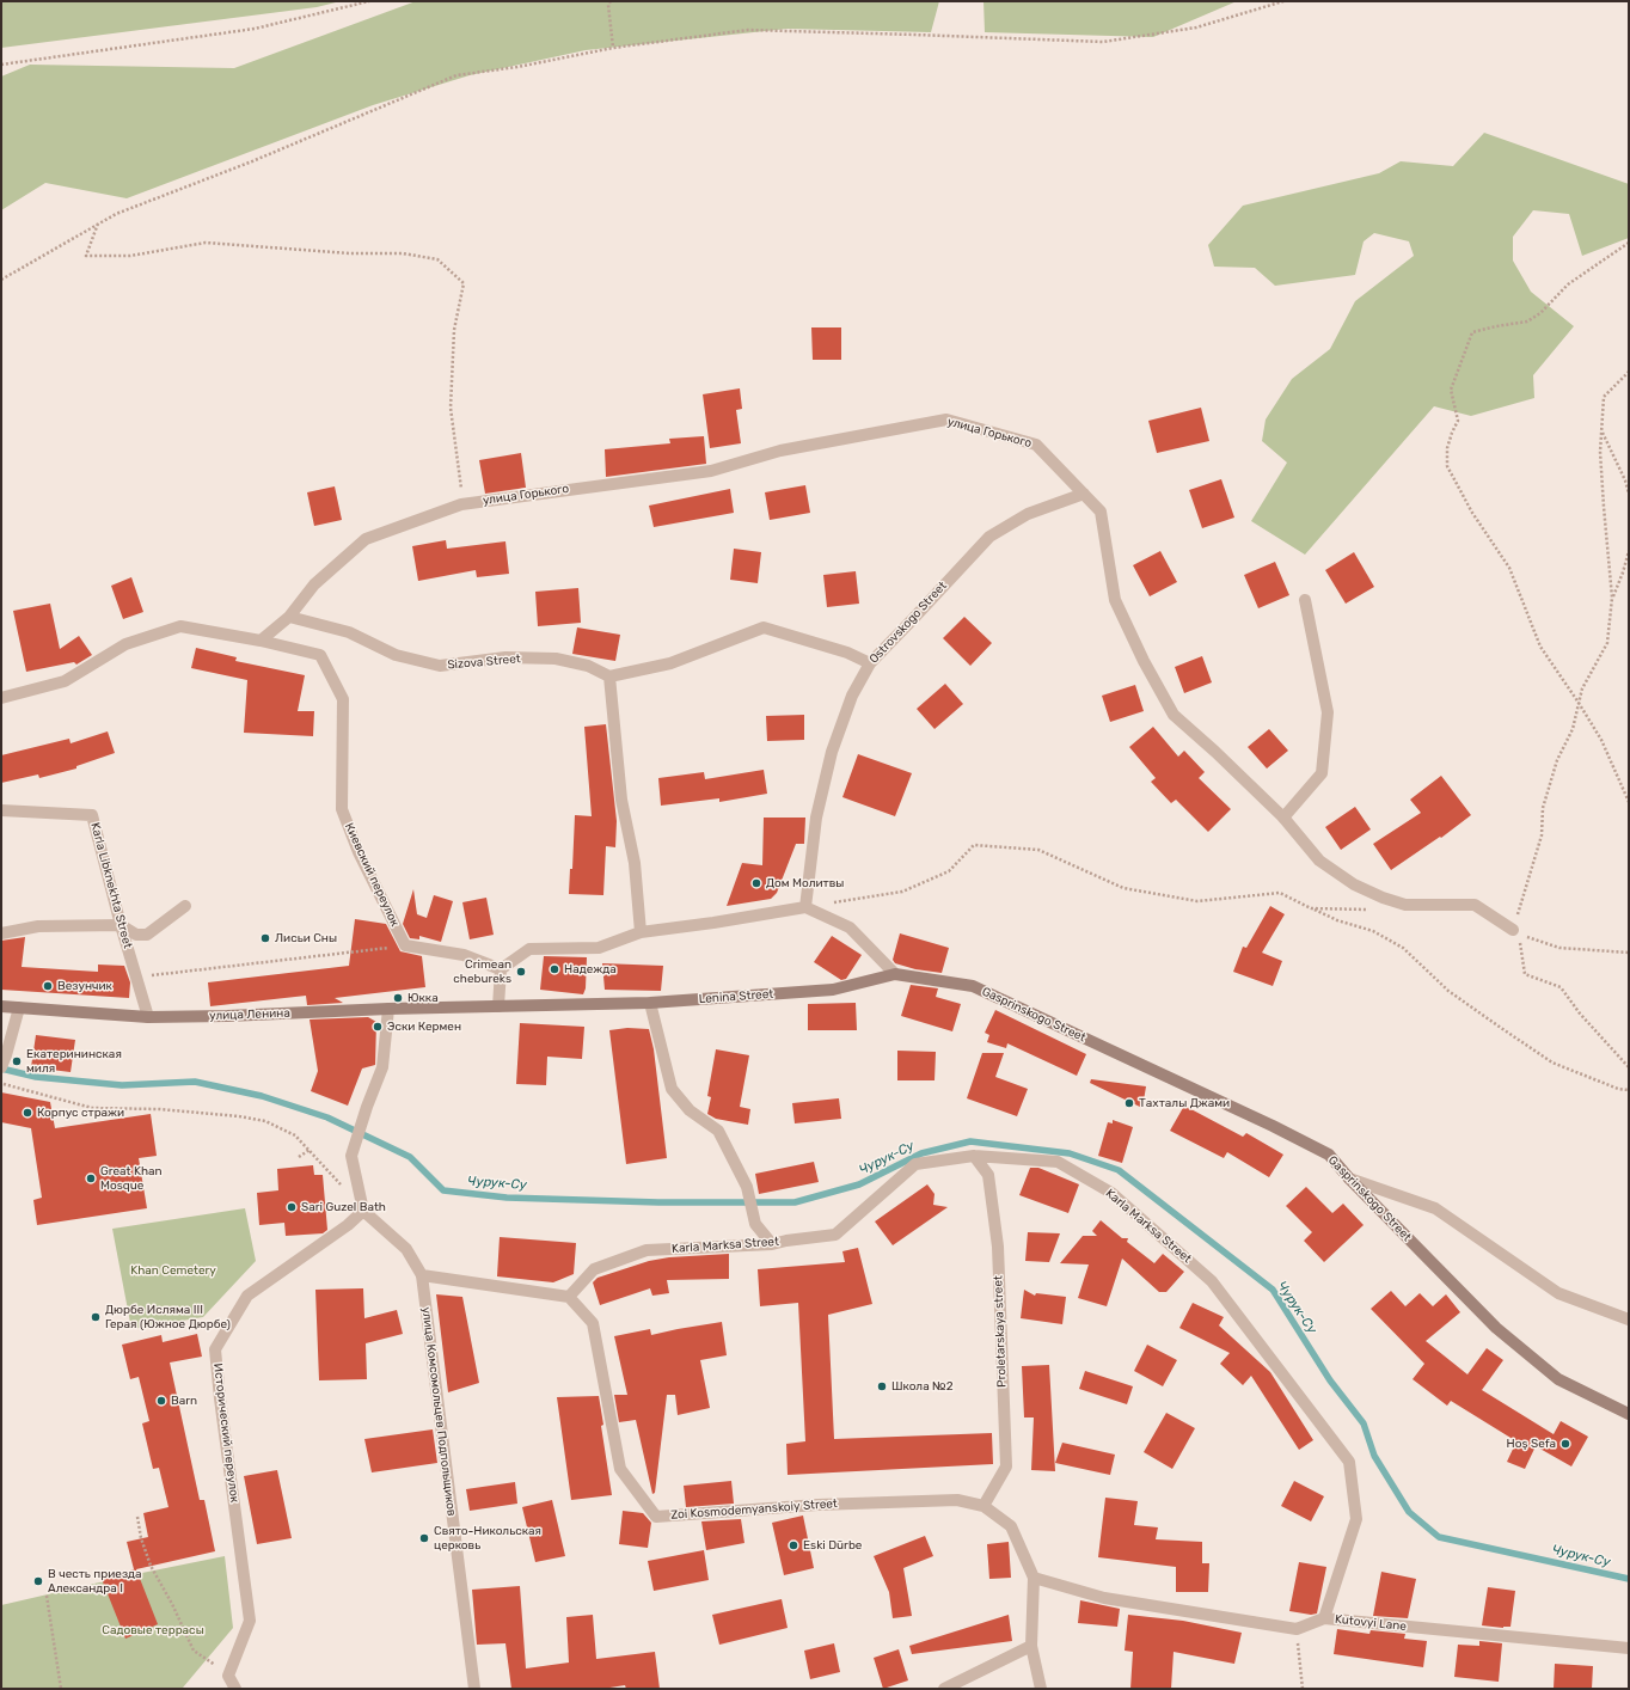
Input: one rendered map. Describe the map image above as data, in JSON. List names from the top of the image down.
{
  "streets": {
    "main road": ["Lenina Street", "улица Ленина", "Gasprinskogo Street"],
    "street": [
      "улица Горького",
      "Ostrovskogo Street",
      "Sizova Street",
      "Киевский переулок",
      "Karla Libknekhta Street",
      "Karla Marksa Street",
      "Proletarskaya street",
      "улица Комсомольцев Подпольщиков",
      "Исторический переулок",
      "Zoi Kosmodemyanskoiy Street",
      "Kutovyi Lane"
    ]
  },
  "crossings": [
    ["улица Горького", "Ostrovskogo Street"],
    ["улица Горького", "Sizova Street"],
    ["улица Горького", "Киевский переулок"],
    ["Karla Libknekhta Street", "улица Ленина"],
    ["Lenina Street", "улица Ленина"],
    ["Lenina Street", "Gasprinskogo Street"],
    ["Karla Marksa Street", "Proletarskaya street"],
    ["Karla Marksa Street", "Zoi Kosmodemyanskoiy Street"],
    ["Karla Marksa Street", "Kutovyi Lane"],
    ["Proletarskaya street", "Zoi Kosmodemyanskoiy Street"]
  ],
  "water": ["Чурук-Су"],
  "parks": ["Khan Cemetery", "Садовые террасы"],
  "places": [
    "Дом Молитвы",
    "Лисьи Сны",
    "Надежда",
    "Crimean chebureks",
    "Везунчик",
    "Юкка",
    "Эски Кермен",
    "Екатерининская миля",
    "Тахталы Джами",
    "Корпус стражи",
    "Great Khan Mosque",
    "Sari Guzel Bath",
    "Дюрбе Исляма III Герая (Южное Дюрбе)",
    "Школа №2",
    "Barn",
    "Hoş Sefa",
    "Свято-Никольская церковь",
    "Eski Dürbe",
    "В честь приезда Александра I"
  ]
}
